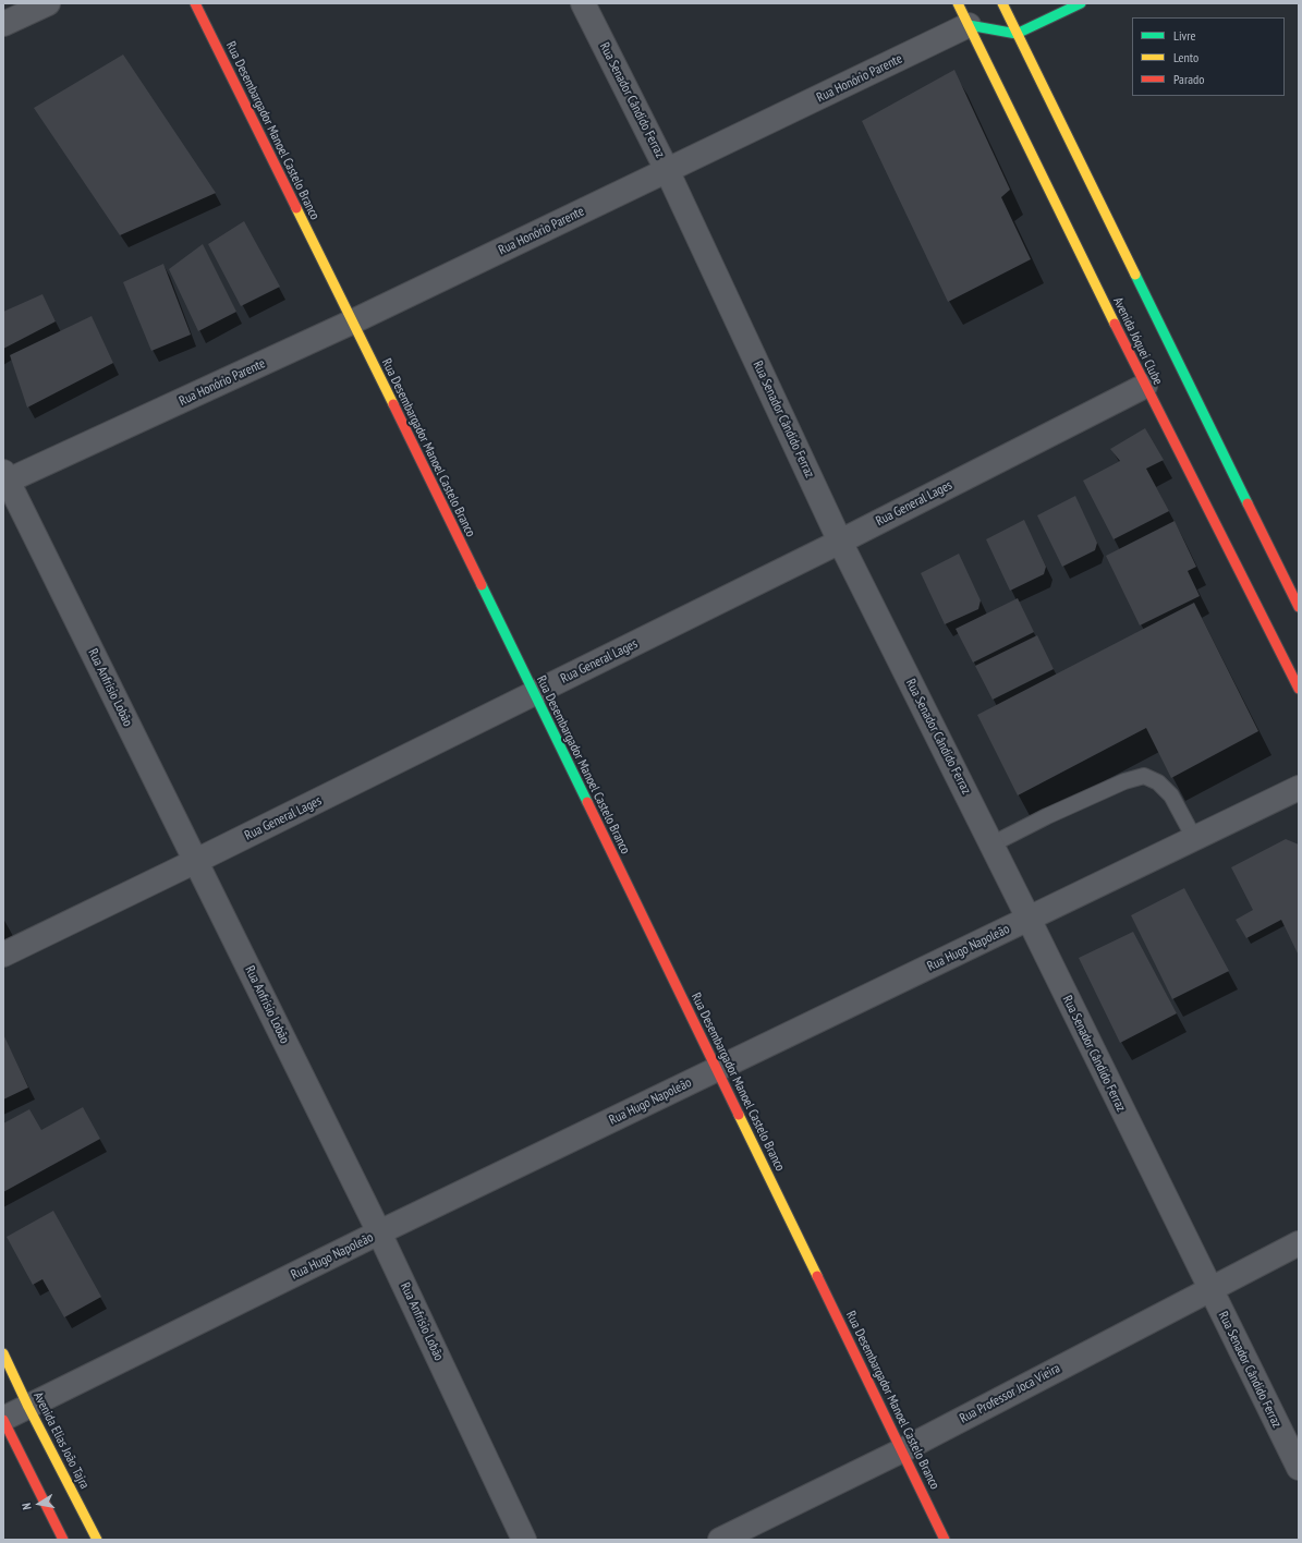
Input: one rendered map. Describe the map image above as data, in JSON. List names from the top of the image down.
{
  "streets": {
    "street": [
      "Rua Honório Parente",
      "Rua Senador Cândido Ferraz",
      "Rua Desembargador Manoel Castelo Branco",
      "Avenida Jóquei Clube",
      "Rua General Lages",
      "Rua Anfrísio Lobão",
      "Rua Hugo Napoleão",
      "Rua Professor Joca Vieira",
      "Avenida Elias João Tajra"
    ]
  },
  "crossings": [
    ["Rua Honório Parente", "Rua Senador Cândido Ferraz"],
    ["Rua Honório Parente", "Rua Desembargador Manoel Castelo Branco"],
    ["Rua Honório Parente", "Avenida Jóquei Clube"],
    ["Rua Honório Parente", "Rua Anfrísio Lobão"],
    ["Rua Senador Cândido Ferraz", "Rua General Lages"],
    ["Rua Senador Cândido Ferraz", "Rua Hugo Napoleão"],
    ["Rua Senador Cândido Ferraz", "Rua Professor Joca Vieira"],
    ["Rua Desembargador Manoel Castelo Branco", "Rua General Lages"],
    ["Rua Desembargador Manoel Castelo Branco", "Rua Hugo Napoleão"],
    ["Rua Desembargador Manoel Castelo Branco", "Rua Professor Joca Vieira"],
    ["Avenida Jóquei Clube", "Rua General Lages"],
    ["Rua General Lages", "Rua Anfrísio Lobão"],
    ["Rua Anfrísio Lobão", "Rua Hugo Napoleão"],
    ["Rua Hugo Napoleão", "Avenida Elias João Tajra"]
  ],
  "legend": ["Livre", "Lento", "Parado"],
  "north": "left"
}
